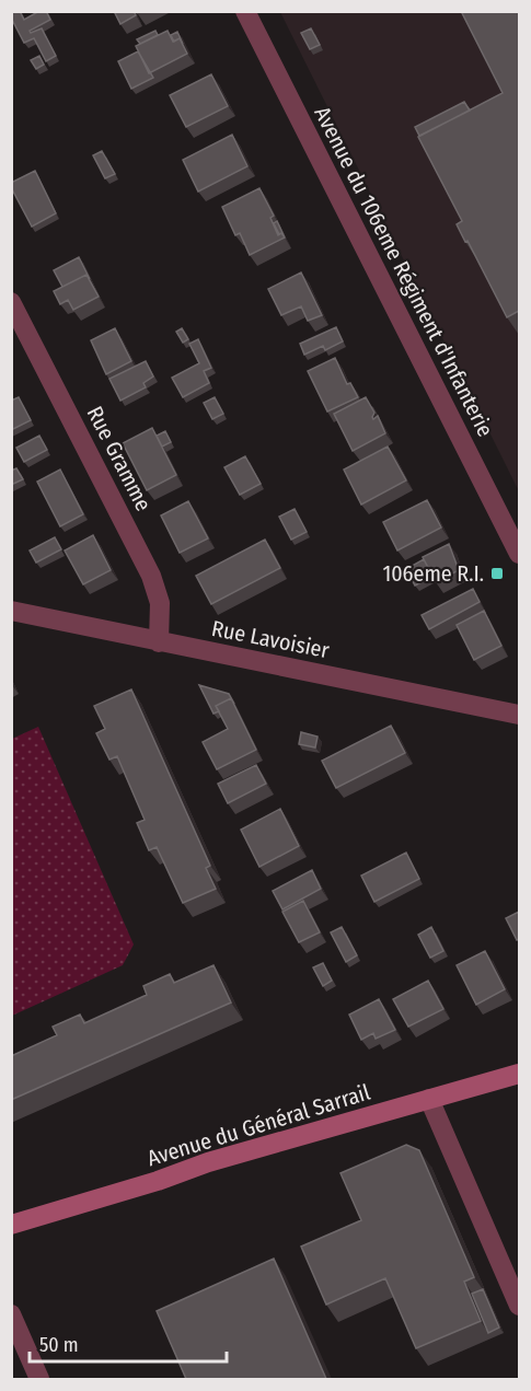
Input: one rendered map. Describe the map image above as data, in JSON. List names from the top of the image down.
{
  "streets": {
    "main road": ["Avenue du Général Sarrail"],
    "street": ["Avenue du 106eme Régiment d'Infanterie", "Rue Gramme", "Rue Lavoisier"]
  },
  "crossings": [
    ["Rue Gramme", "Rue Lavoisier"]
  ],
  "places": {
    "transit": ["106eme R.I."]
  },
  "scale_bar": "50 m"
}
